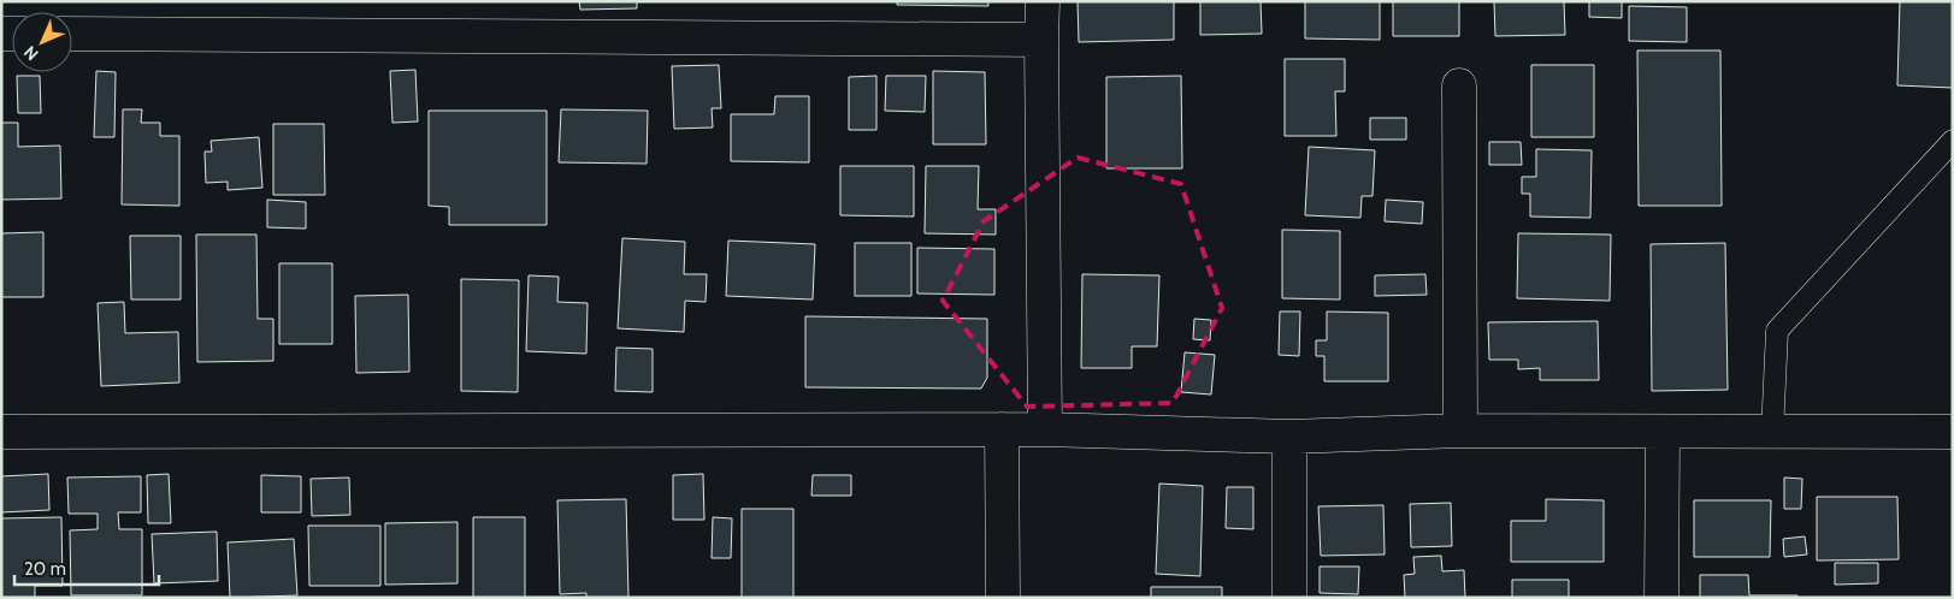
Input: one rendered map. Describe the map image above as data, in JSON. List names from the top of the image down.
{
  "scale_bar": "20 m",
  "north": "bottom left"
}
